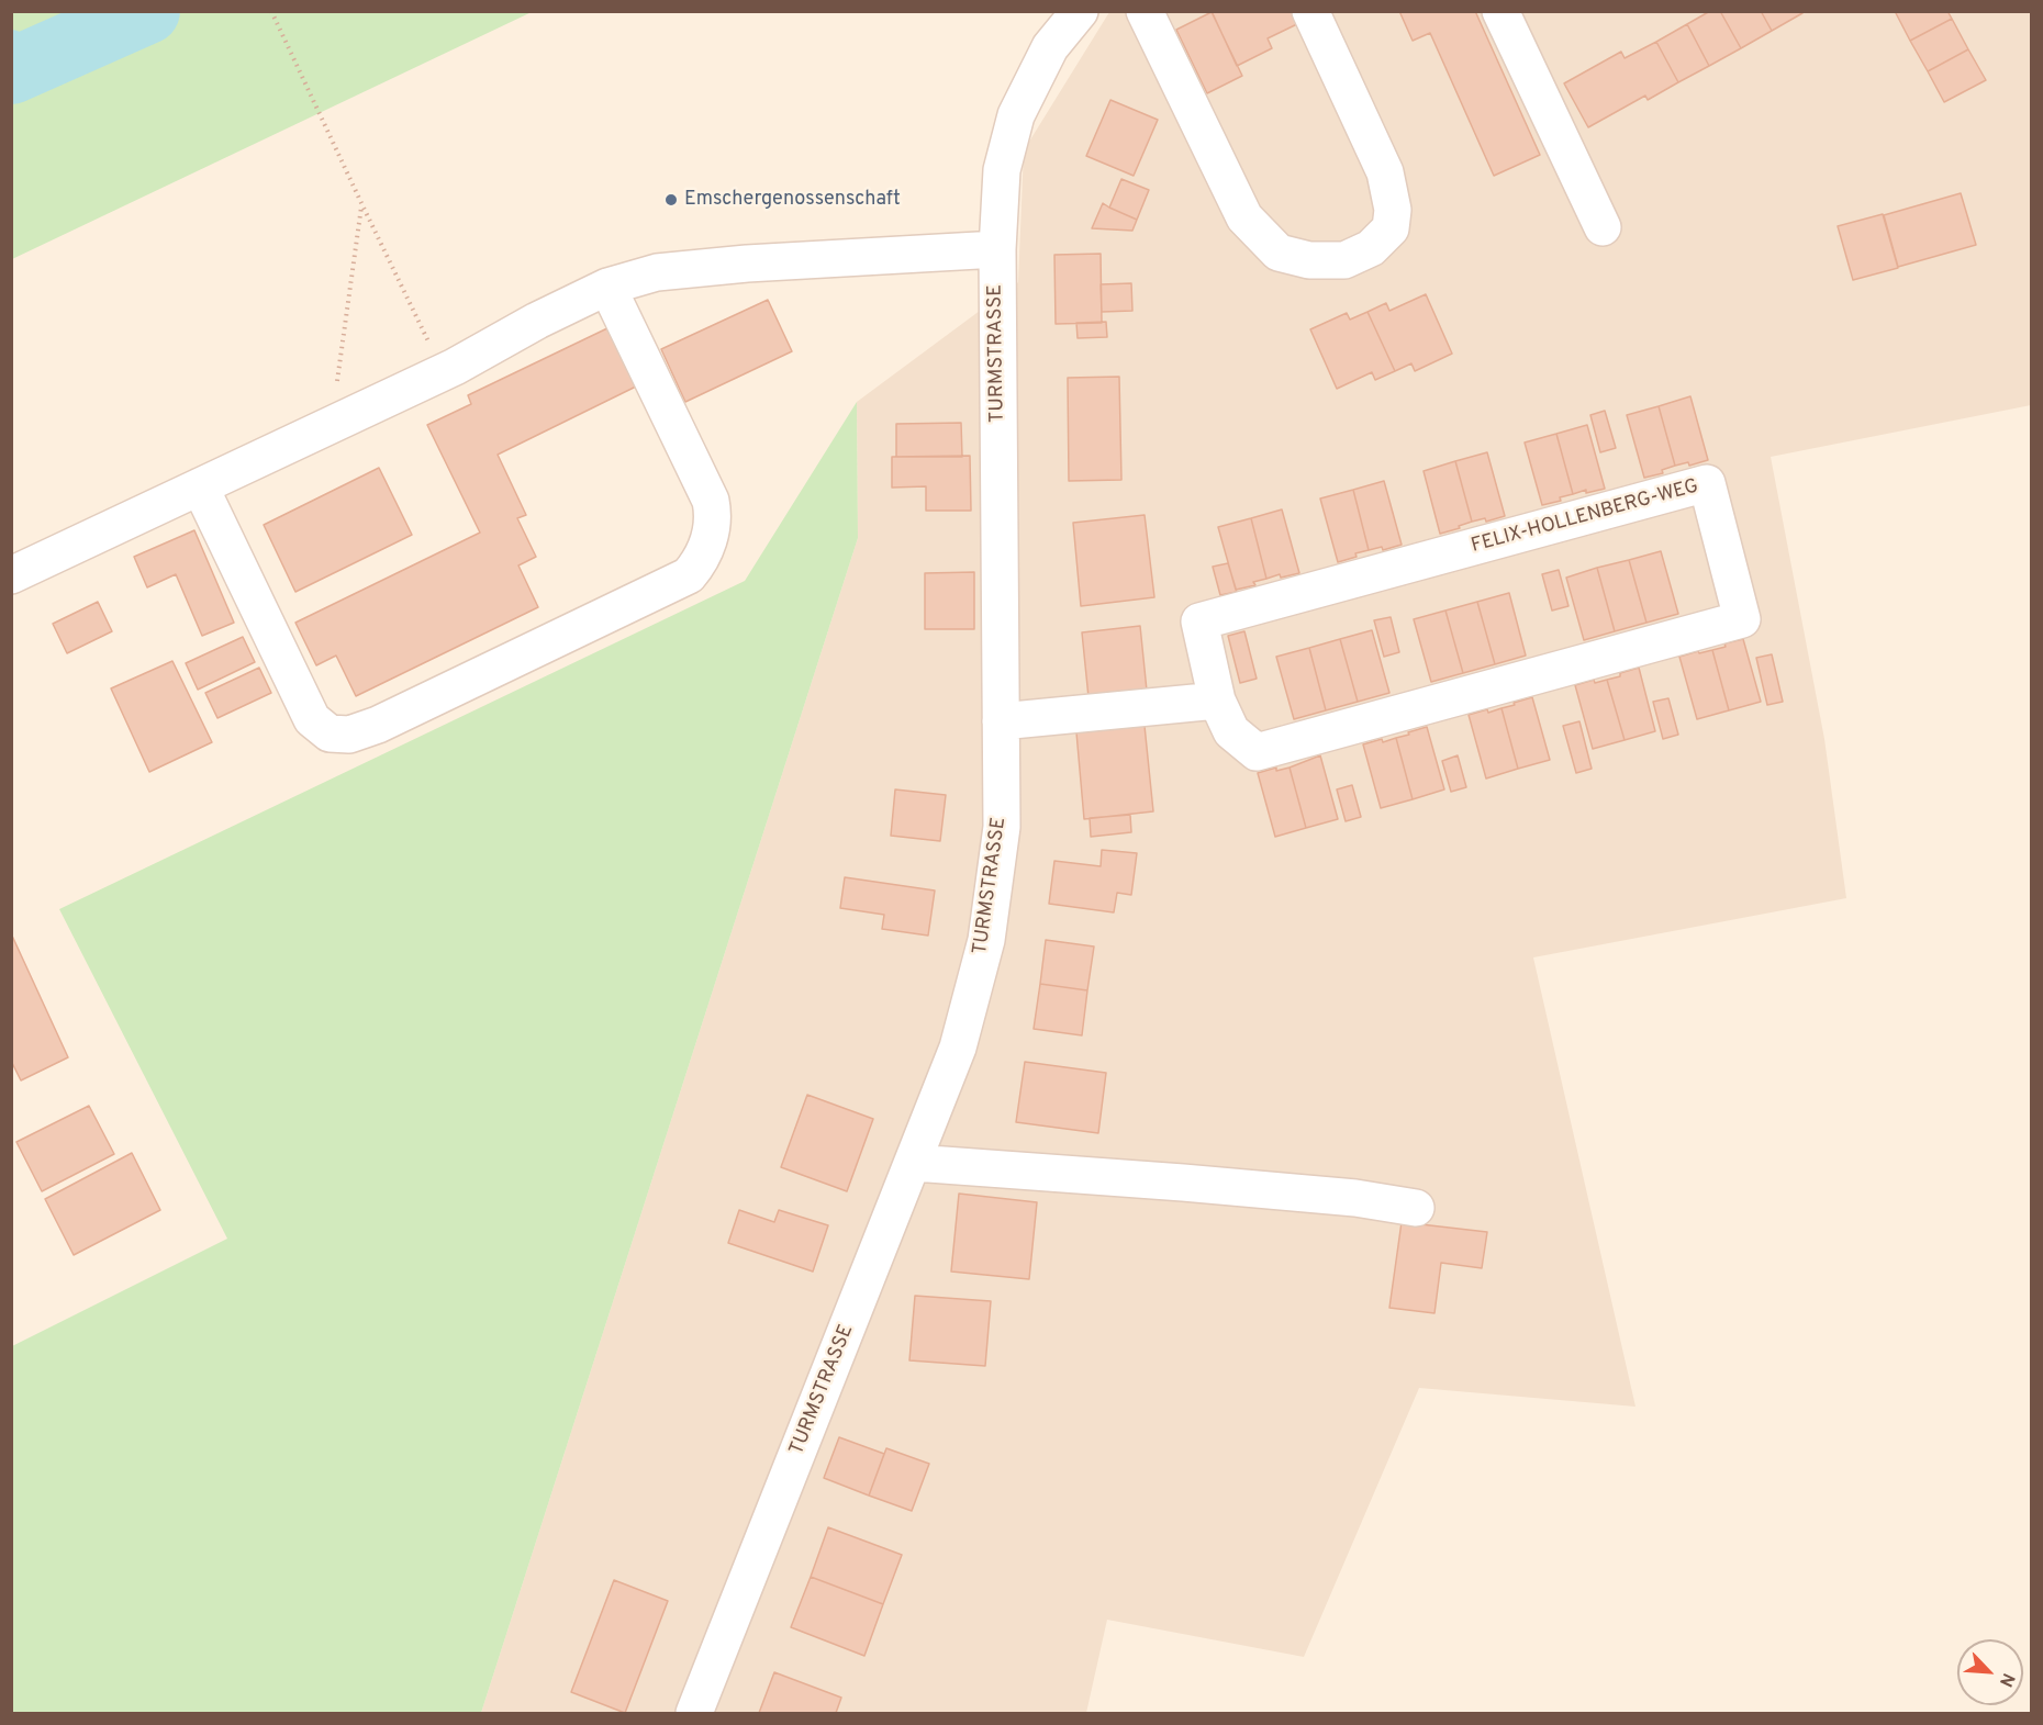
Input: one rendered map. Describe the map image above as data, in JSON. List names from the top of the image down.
{
  "streets": {
    "street": ["TURMSTRASSE", "FELIX-HOLLENBERG-WEG"]
  },
  "places": ["Emschergenossenschaft"],
  "north": "bottom right"
}
